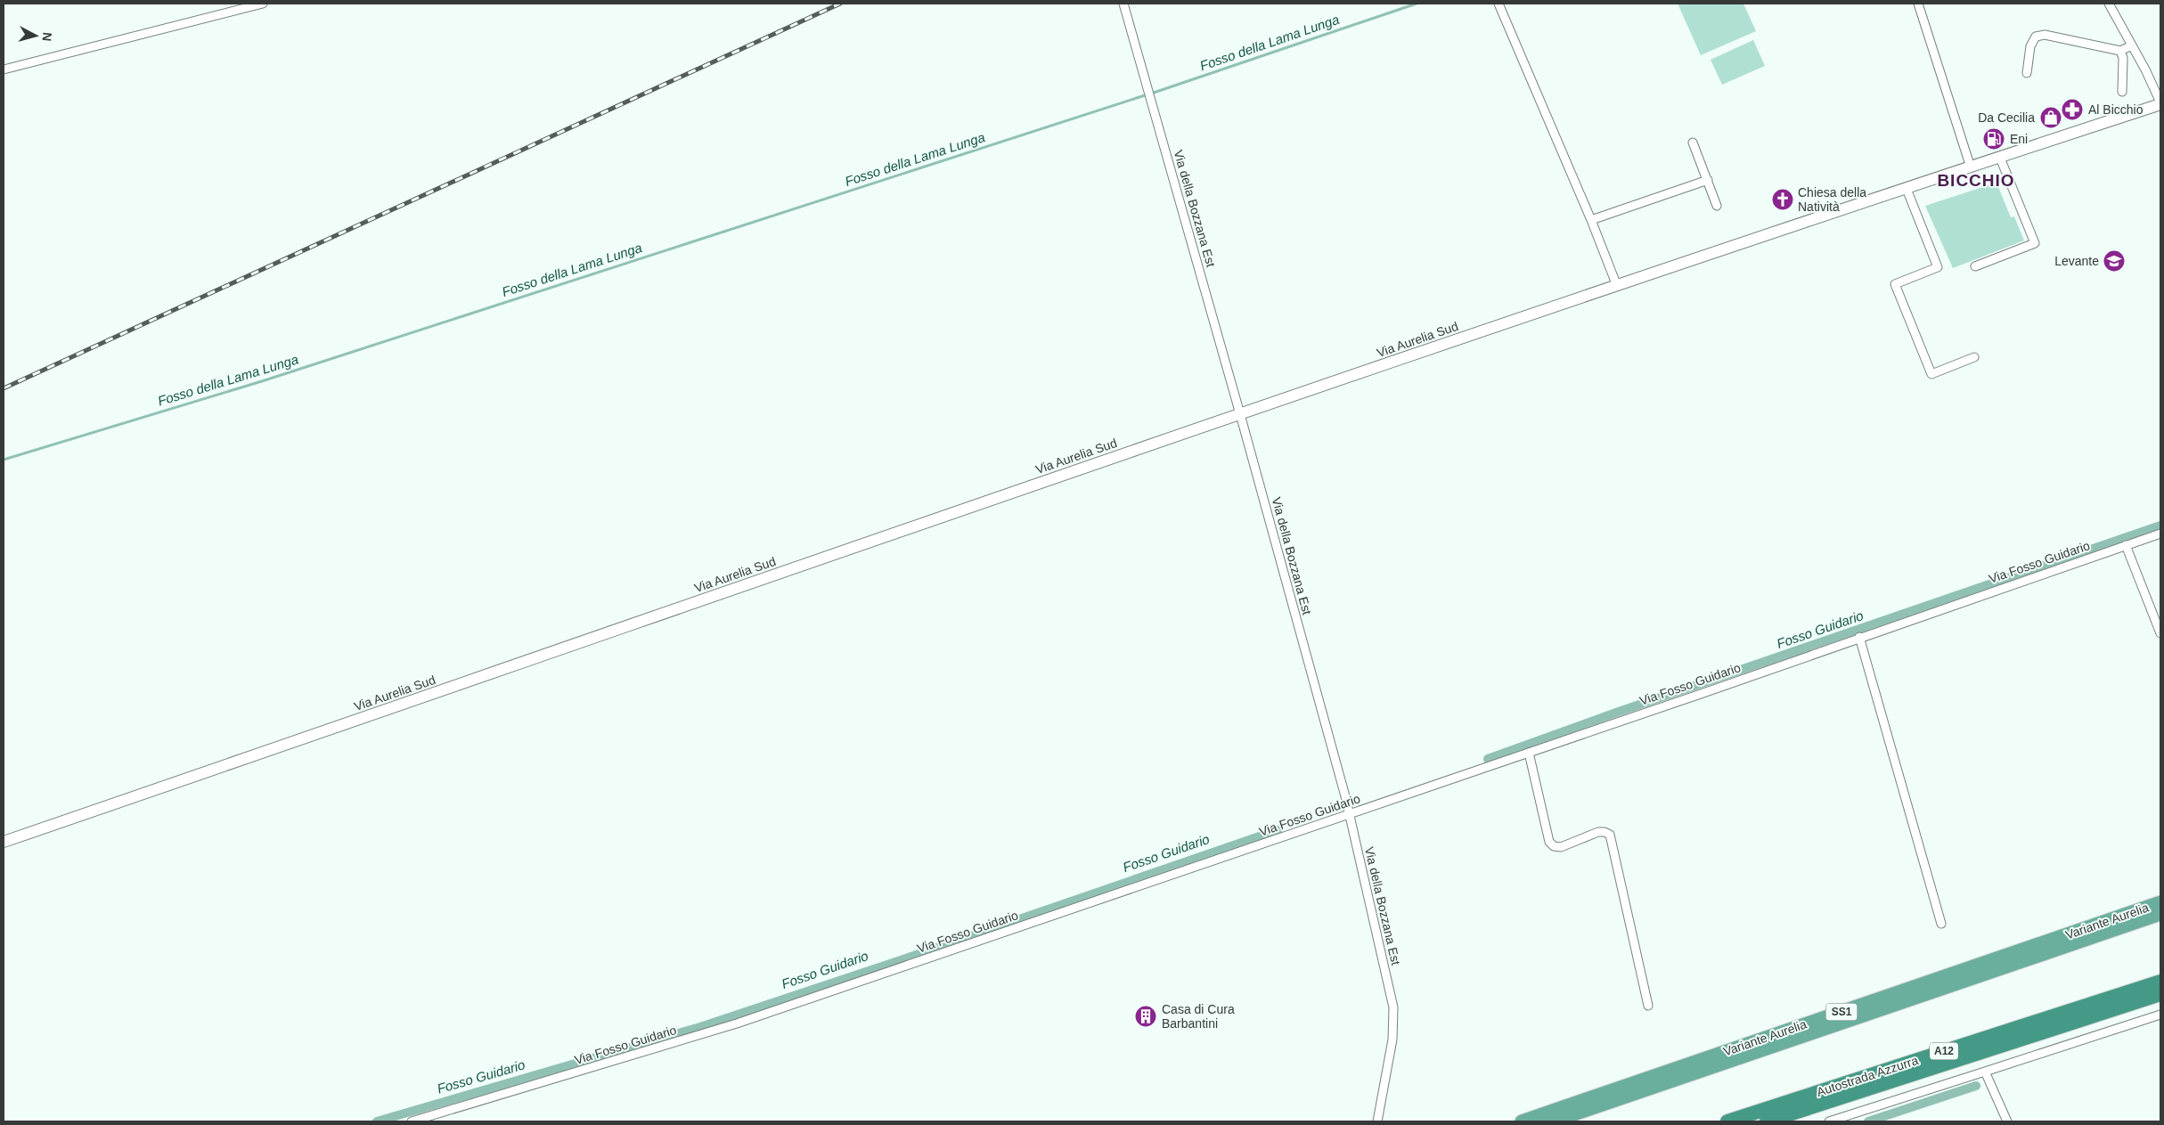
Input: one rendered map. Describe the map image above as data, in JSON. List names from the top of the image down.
{
  "streets": {
    "highway": [
      "Variante Aurelia",
      "SS1",
      "A12",
      "Autostrada Azzurra"
    ],
    "main road": ["Via Aurelia Sud"],
    "street": ["Via della Bozzana Est", "Via Fosso Guidario"]
  },
  "crossings": [
    ["Via della Bozzana Est", "Via Aurelia Sud"],
    ["Via della Bozzana Est", "Via Fosso Guidario"]
  ],
  "districts": ["BICCHIO"],
  "water": ["Fosso della Lama Lunga", "Fosso Guidario"],
  "places": {
    "pharmacy": ["Al Bicchio"],
    "shop": ["Da Cecilia"],
    "fuel station": ["Eni"],
    "church": ["Chiesa della Natività"],
    "school or university": ["Levante"],
    "building": ["Casa di Cura Barbantini"]
  },
  "north": "right"
}
